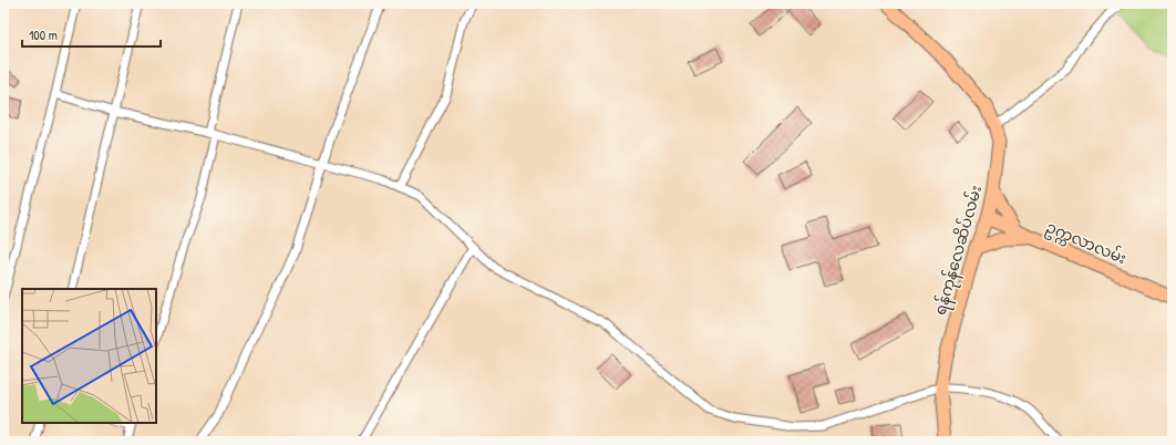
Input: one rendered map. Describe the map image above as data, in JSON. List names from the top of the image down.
{
  "streets": {
    "main road": ["ဥက္ကလာလမ်း", "ရန်ကုန်လေဆိပ်လမ်း"]
  },
  "crossings": [
    ["ဥက္ကလာလမ်း", "ရန်ကုန်လေဆိပ်လမ်း"]
  ],
  "scale_bar": "100 m"
}
